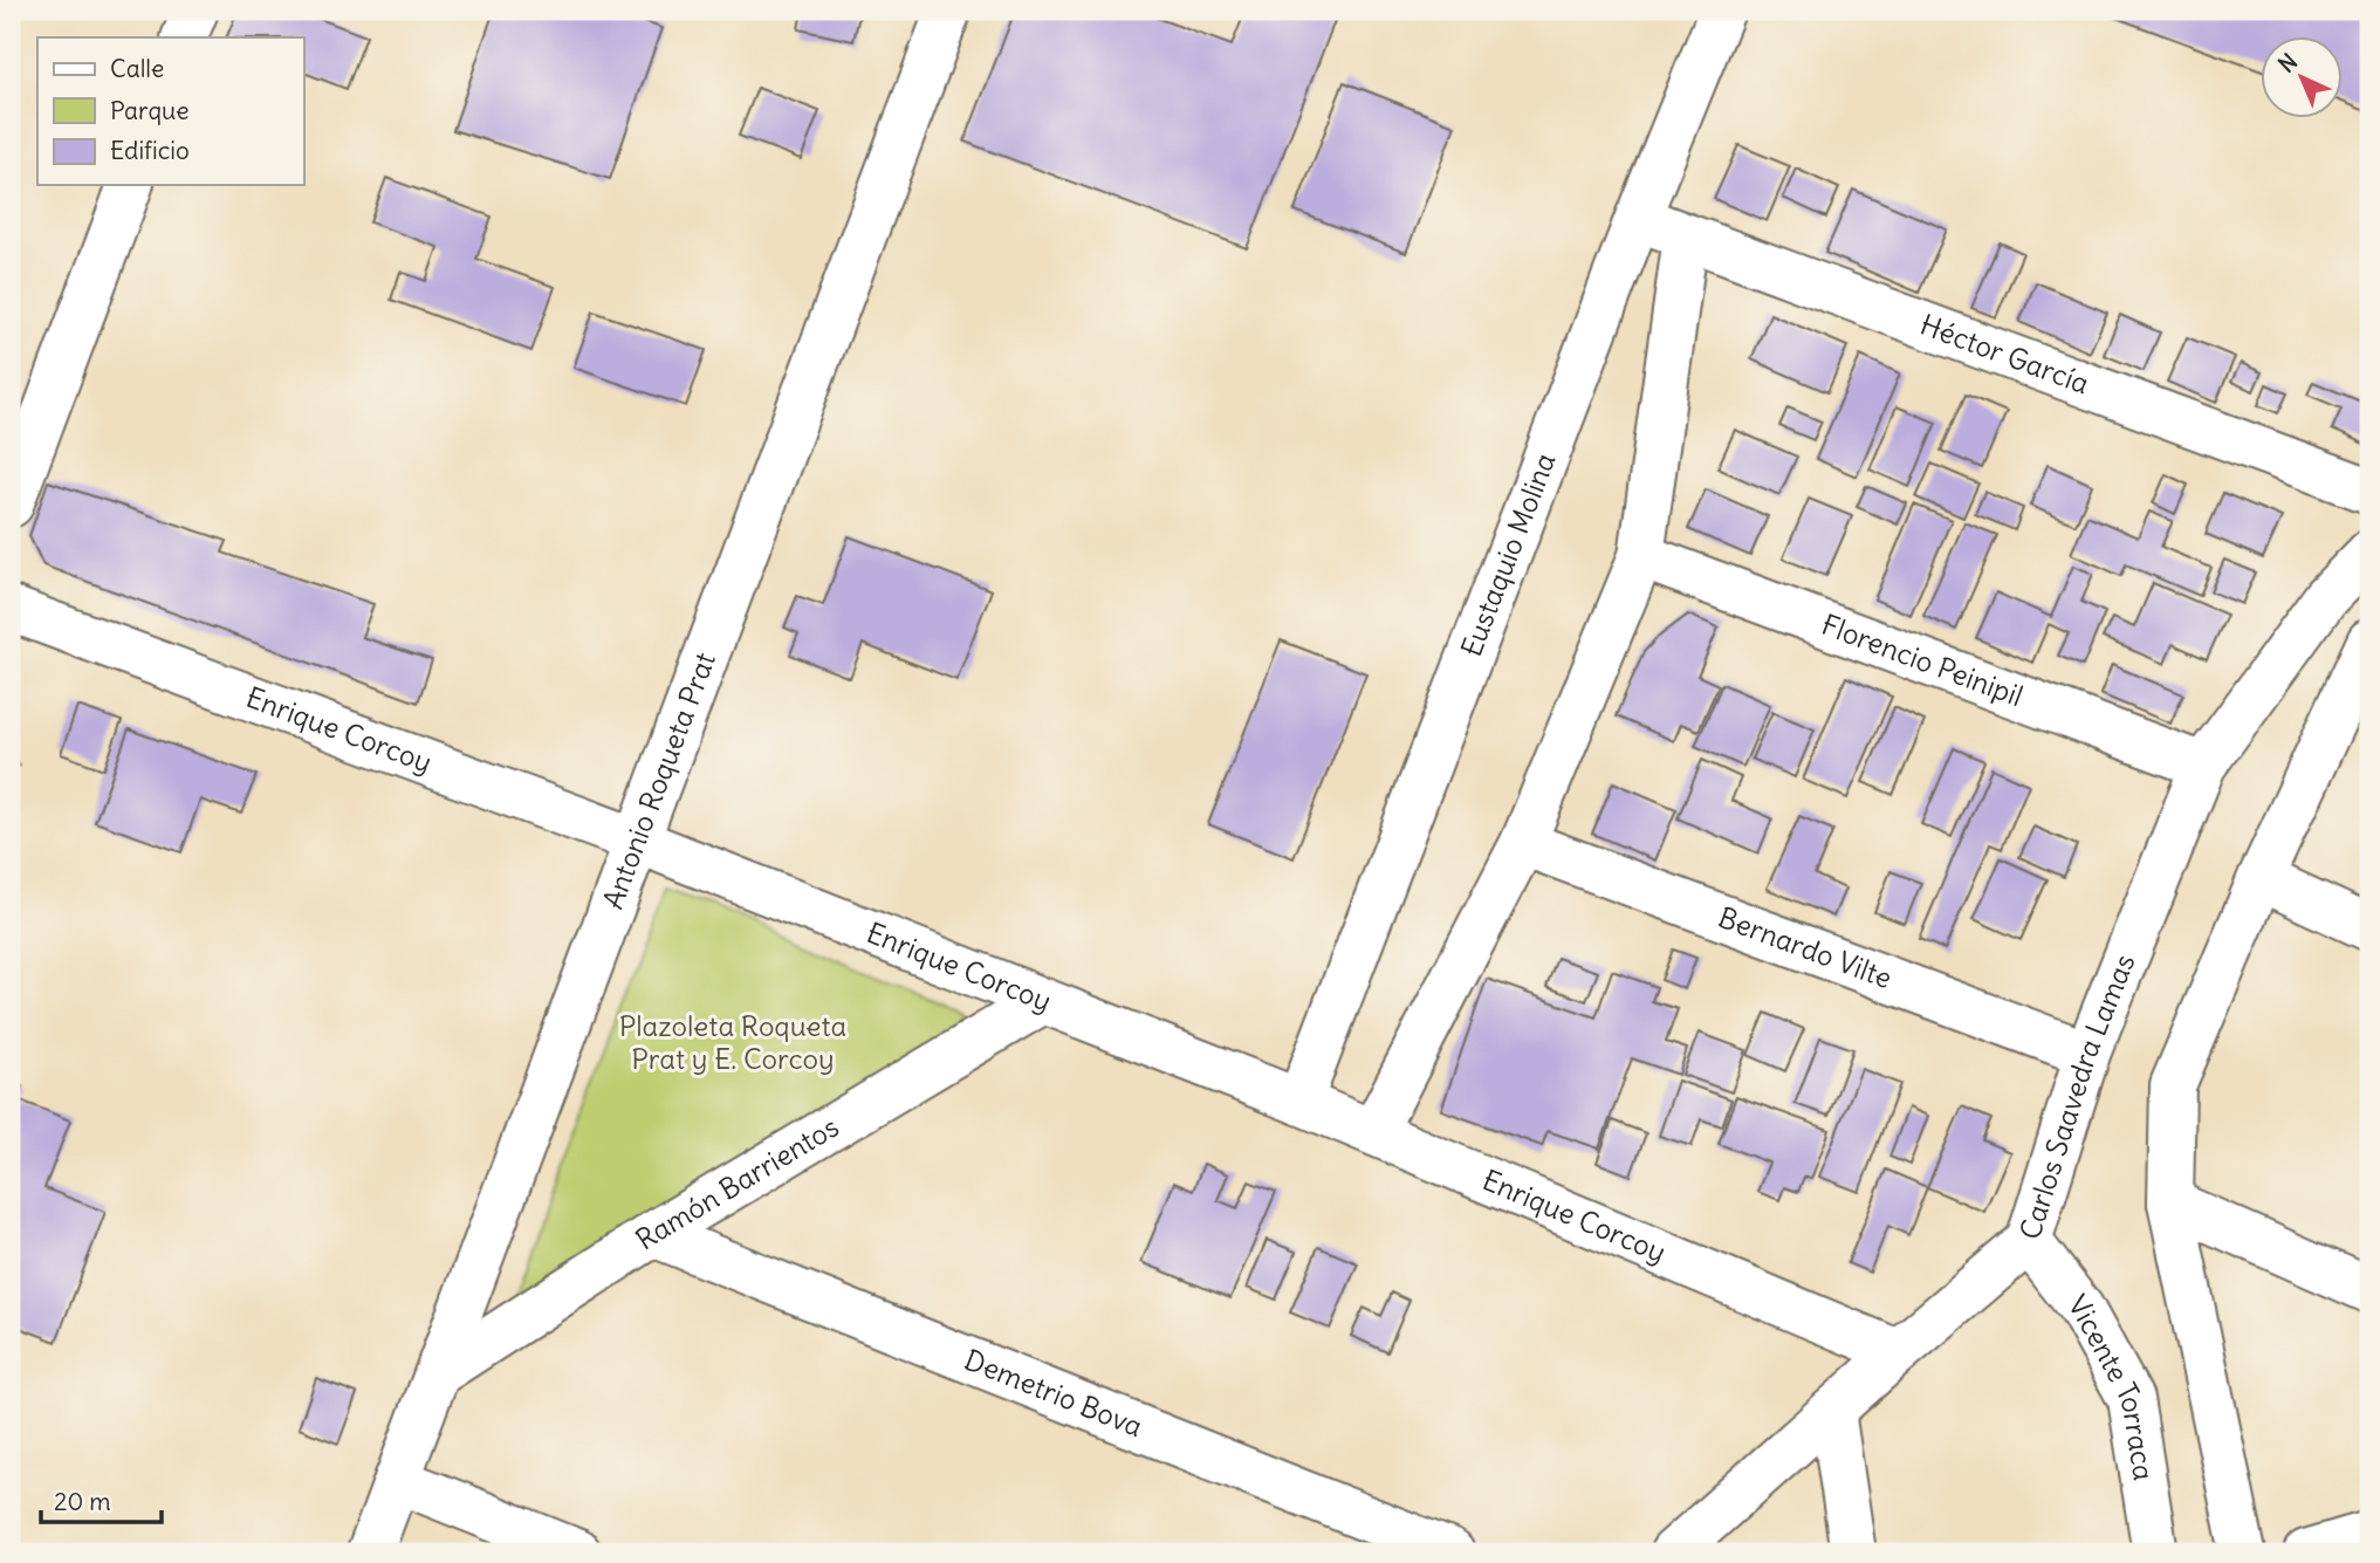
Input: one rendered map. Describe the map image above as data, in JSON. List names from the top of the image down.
{
  "streets": {
    "street": [
      "Héctor García",
      "Eustaquio Molina",
      "Florencio Peinipil",
      "Enrique Corcoy",
      "Antonio Roqueta Prat",
      "Bernardo Vilte",
      "Carlos Saavedra Lamas",
      "Ramón Barrientos",
      "Vicente Torraca",
      "Demetrio Bova"
    ]
  },
  "crossings": [
    ["Héctor García", "Eustaquio Molina"],
    ["Eustaquio Molina", "Enrique Corcoy"],
    ["Florencio Peinipil", "Carlos Saavedra Lamas"],
    ["Enrique Corcoy", "Antonio Roqueta Prat"],
    ["Enrique Corcoy", "Carlos Saavedra Lamas"],
    ["Enrique Corcoy", "Ramón Barrientos"],
    ["Antonio Roqueta Prat", "Ramón Barrientos"],
    ["Bernardo Vilte", "Carlos Saavedra Lamas"],
    ["Carlos Saavedra Lamas", "Vicente Torraca"],
    ["Ramón Barrientos", "Demetrio Bova"]
  ],
  "parks": ["Plazoleta Roqueta Prat y E. Corcoy"],
  "legend": ["Calle", "Parque", "Edificio"],
  "scale_bar": "20 m",
  "north": "top left"
}
